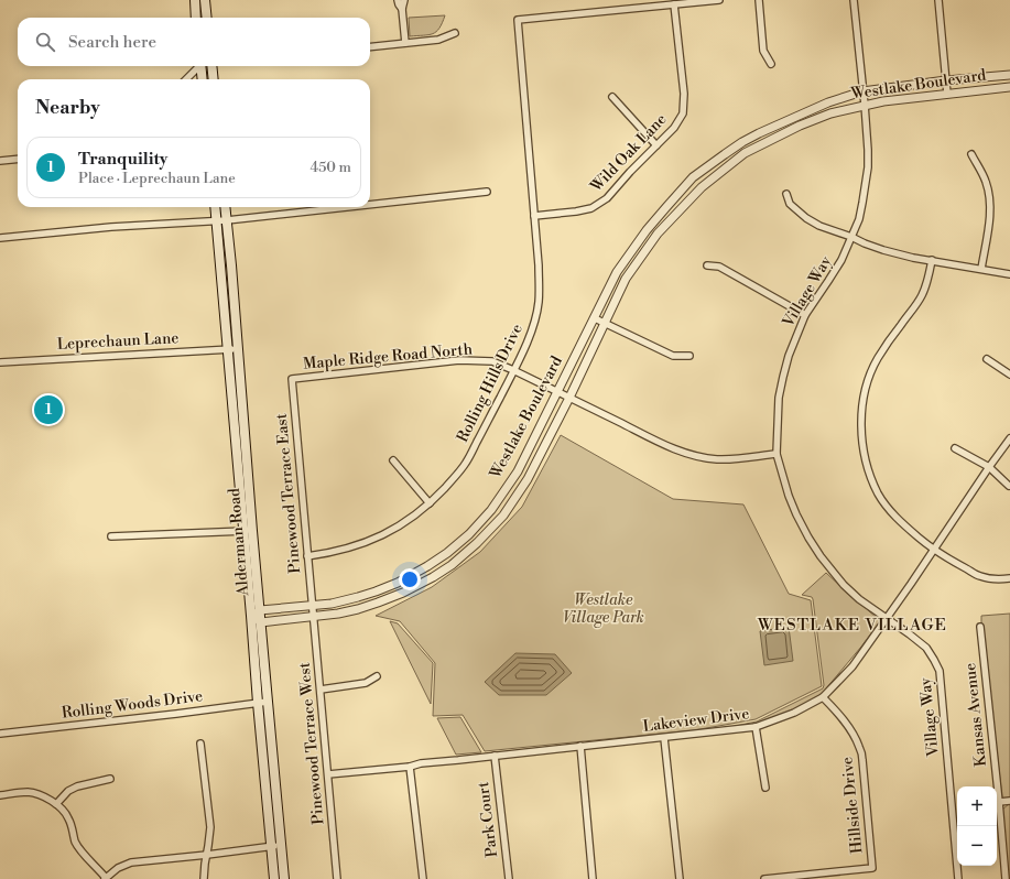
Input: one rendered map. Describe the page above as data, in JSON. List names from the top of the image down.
{
  "streets": {
    "main road": ["Alderman Road"],
    "street": [
      "Westlake Boulevard",
      "Wild Oak Lane",
      "Village Way",
      "Leprechaun Lane",
      "Maple Ridge Road North",
      "Rolling Hills Drive",
      "Pinewood Terrace East",
      "Rolling Woods Drive",
      "Kansas Avenue",
      "Lakeview Drive",
      "Pinewood Terrace West",
      "Hillside Drive",
      "Park Court"
    ]
  },
  "crossings": [
    ["Westlake Boulevard", "Village Way"],
    ["Westlake Boulevard", "Maple Ridge Road North"],
    ["Westlake Boulevard", "Pinewood Terrace East"],
    ["Westlake Boulevard", "Alderman Road"],
    ["Westlake Boulevard", "Pinewood Terrace West"],
    ["Wild Oak Lane", "Rolling Hills Drive"],
    ["Village Way", "Maple Ridge Road North"],
    ["Village Way", "Lakeview Drive"],
    ["Leprechaun Lane", "Alderman Road"],
    ["Maple Ridge Road North", "Rolling Hills Drive"],
    ["Maple Ridge Road North", "Pinewood Terrace East"],
    ["Rolling Hills Drive", "Pinewood Terrace East"],
    ["Pinewood Terrace East", "Pinewood Terrace West"],
    ["Alderman Road", "Rolling Woods Drive"],
    ["Lakeview Drive", "Pinewood Terrace West"],
    ["Lakeview Drive", "Hillside Drive"],
    ["Lakeview Drive", "Park Court"]
  ],
  "districts": ["WESTLAKE VILLAGE"],
  "parks": ["Westlake Village Park"],
  "page": {
    "search": "Search here",
    "heading": "Nearby",
    "list": [
      {
        "mark": "1",
        "name": "Tranquility",
        "note": "Place · Leprechaun Lane",
        "value": "450 m"
      }
    ],
    "pins": "1",
    "map_buttons": ["+", "−"]
  }
}
